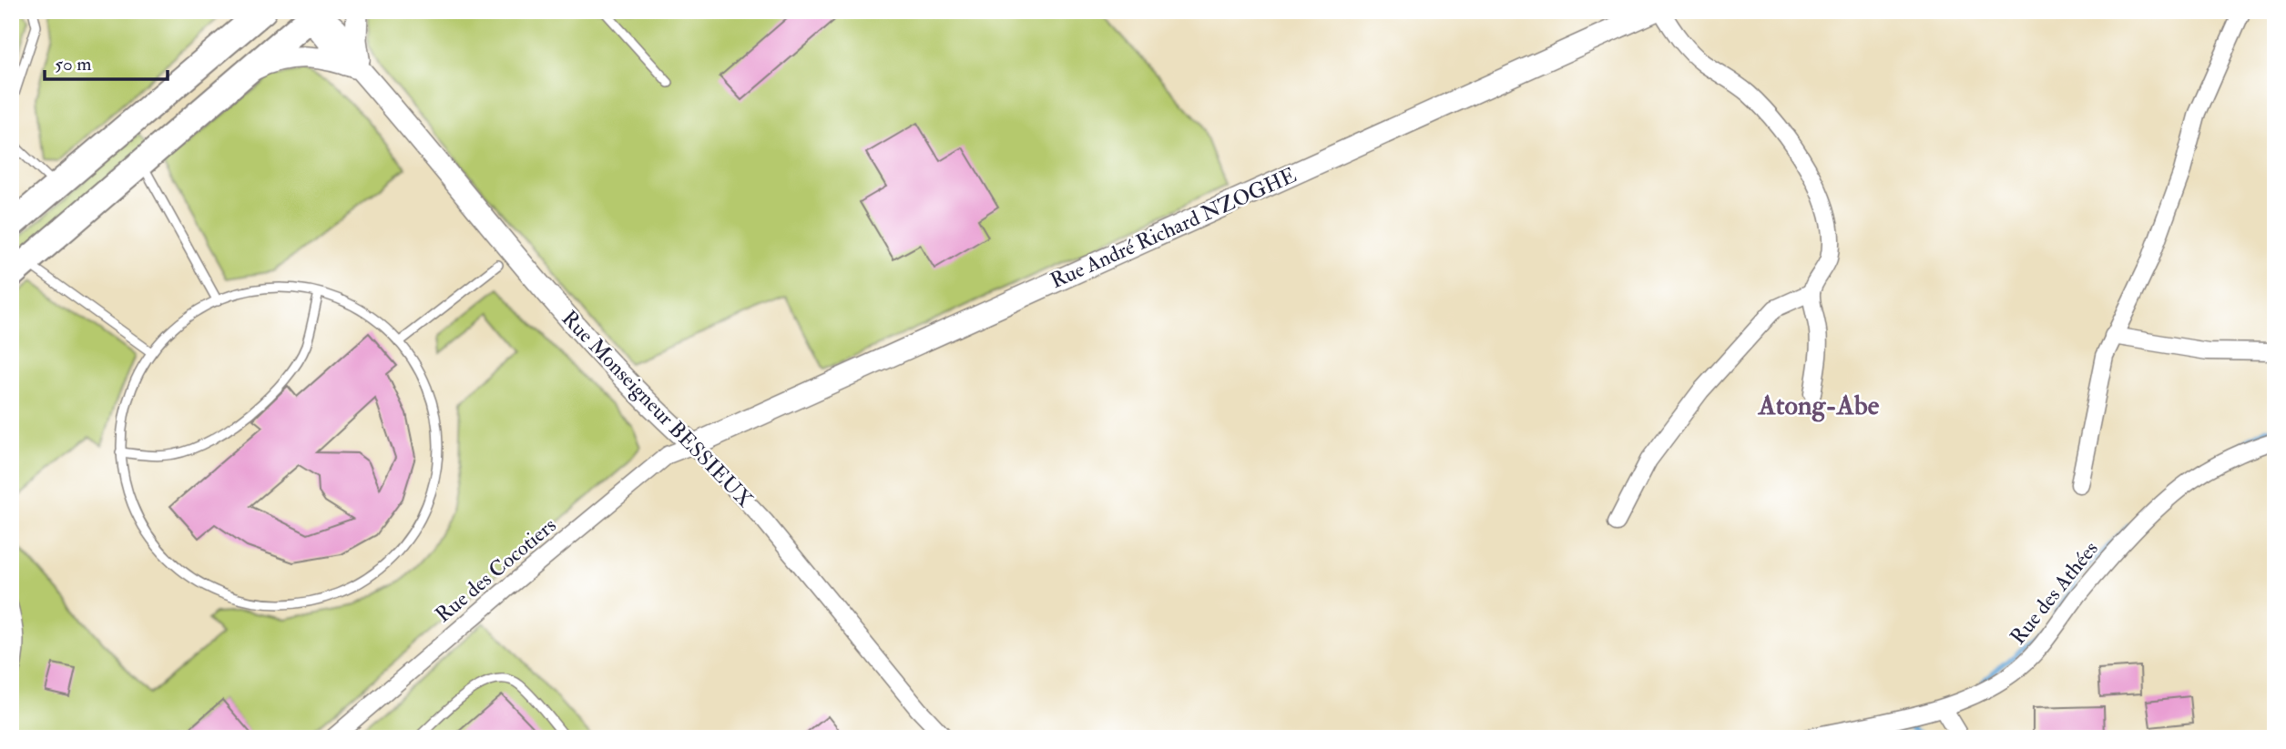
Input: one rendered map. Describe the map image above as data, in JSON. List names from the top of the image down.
{
  "streets": {
    "street": [
      "Rue André Richard NZOGHE",
      "Rue Monseigneur BESSIEUX",
      "Rue des Cocotiers",
      "Rue des Athées"
    ]
  },
  "crossings": [
    ["Rue André Richard NZOGHE", "Rue Monseigneur BESSIEUX"],
    ["Rue André Richard NZOGHE", "Rue des Cocotiers"],
    ["Rue Monseigneur BESSIEUX", "Rue des Cocotiers"]
  ],
  "districts": ["Atong-Abe"],
  "scale_bar": "50 m"
}
